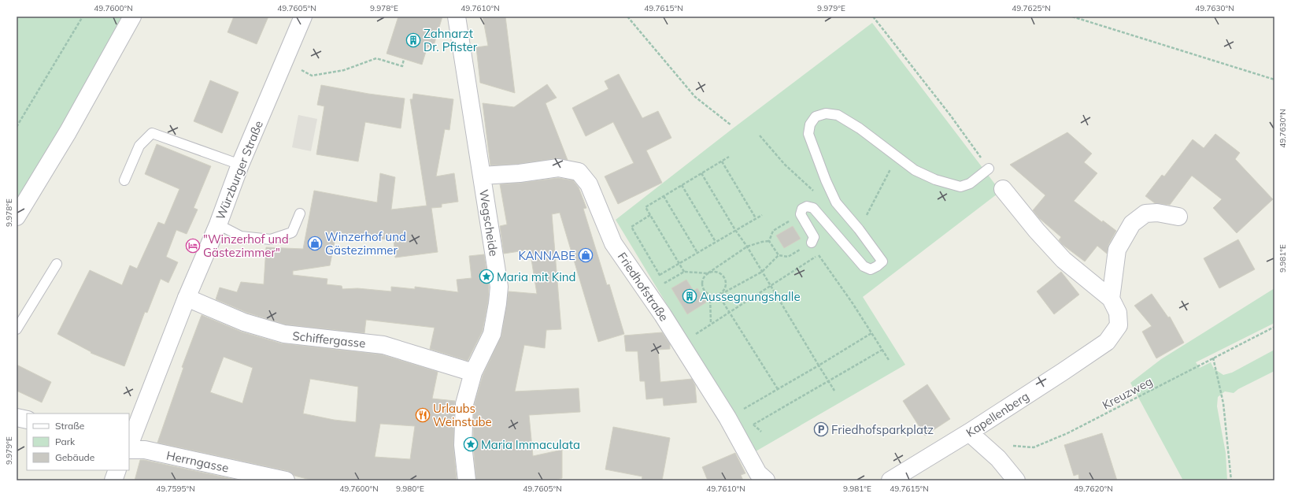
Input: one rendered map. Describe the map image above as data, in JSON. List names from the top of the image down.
{
  "streets": {
    "street": [
      "Würzburger Straße",
      "Wegscheide",
      "Friedhofstraße",
      "Schiffergasse",
      "Kapellenberg",
      "Herrngasse"
    ],
    "path": ["Kreuzweg"]
  },
  "crossings": [
    ["Würzburger Straße", "Schiffergasse"],
    ["Wegscheide", "Friedhofstraße"],
    ["Wegscheide", "Schiffergasse"]
  ],
  "places": {
    "building": ["Zahnarzt Dr. Pfister", "Aussegnungshalle"],
    "shop": ["Winzerhof und Gästezimmer", "KANNABE"],
    "hotel": ["\"Winzerhof und Gästezimmer\""],
    "place": ["Maria mit Kind", "Maria Immaculata"],
    "restaurant": ["Urlaubs Weinstube"],
    "parking": ["Friedhofsparkplatz"]
  },
  "legend": ["Straße", "Park", "Gebäude"],
  "coordinates": [
    "49.7600°N",
    "49.7605°N",
    "9.978°E",
    "49.7610°N",
    "49.7615°N",
    "9.979°E",
    "49.7625°N",
    "49.7630°N",
    "9.981°E",
    "49.7595°N",
    "9.980°E",
    "49.7620°N"
  ]
}
